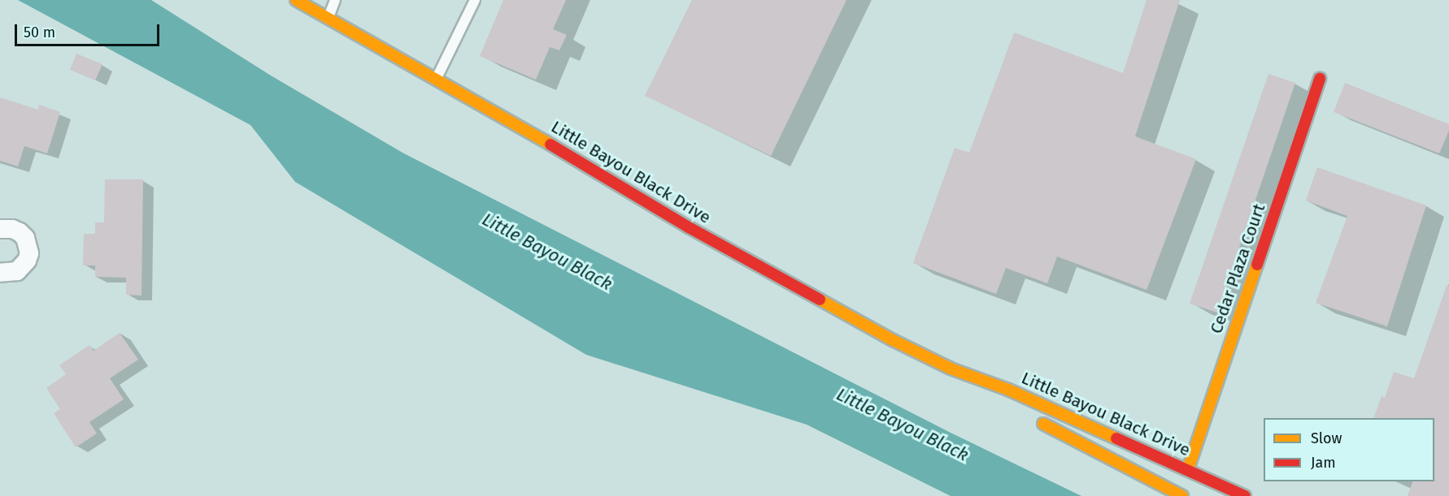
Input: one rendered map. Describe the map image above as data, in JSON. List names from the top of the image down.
{
  "streets": {
    "main road": ["Little Bayou Black Drive", "Cedar Plaza Court"]
  },
  "crossings": [
    ["Little Bayou Black Drive", "Cedar Plaza Court"]
  ],
  "water": ["Little Bayou Black"],
  "legend": ["Slow", "Jam"],
  "scale_bar": "50 m"
}
